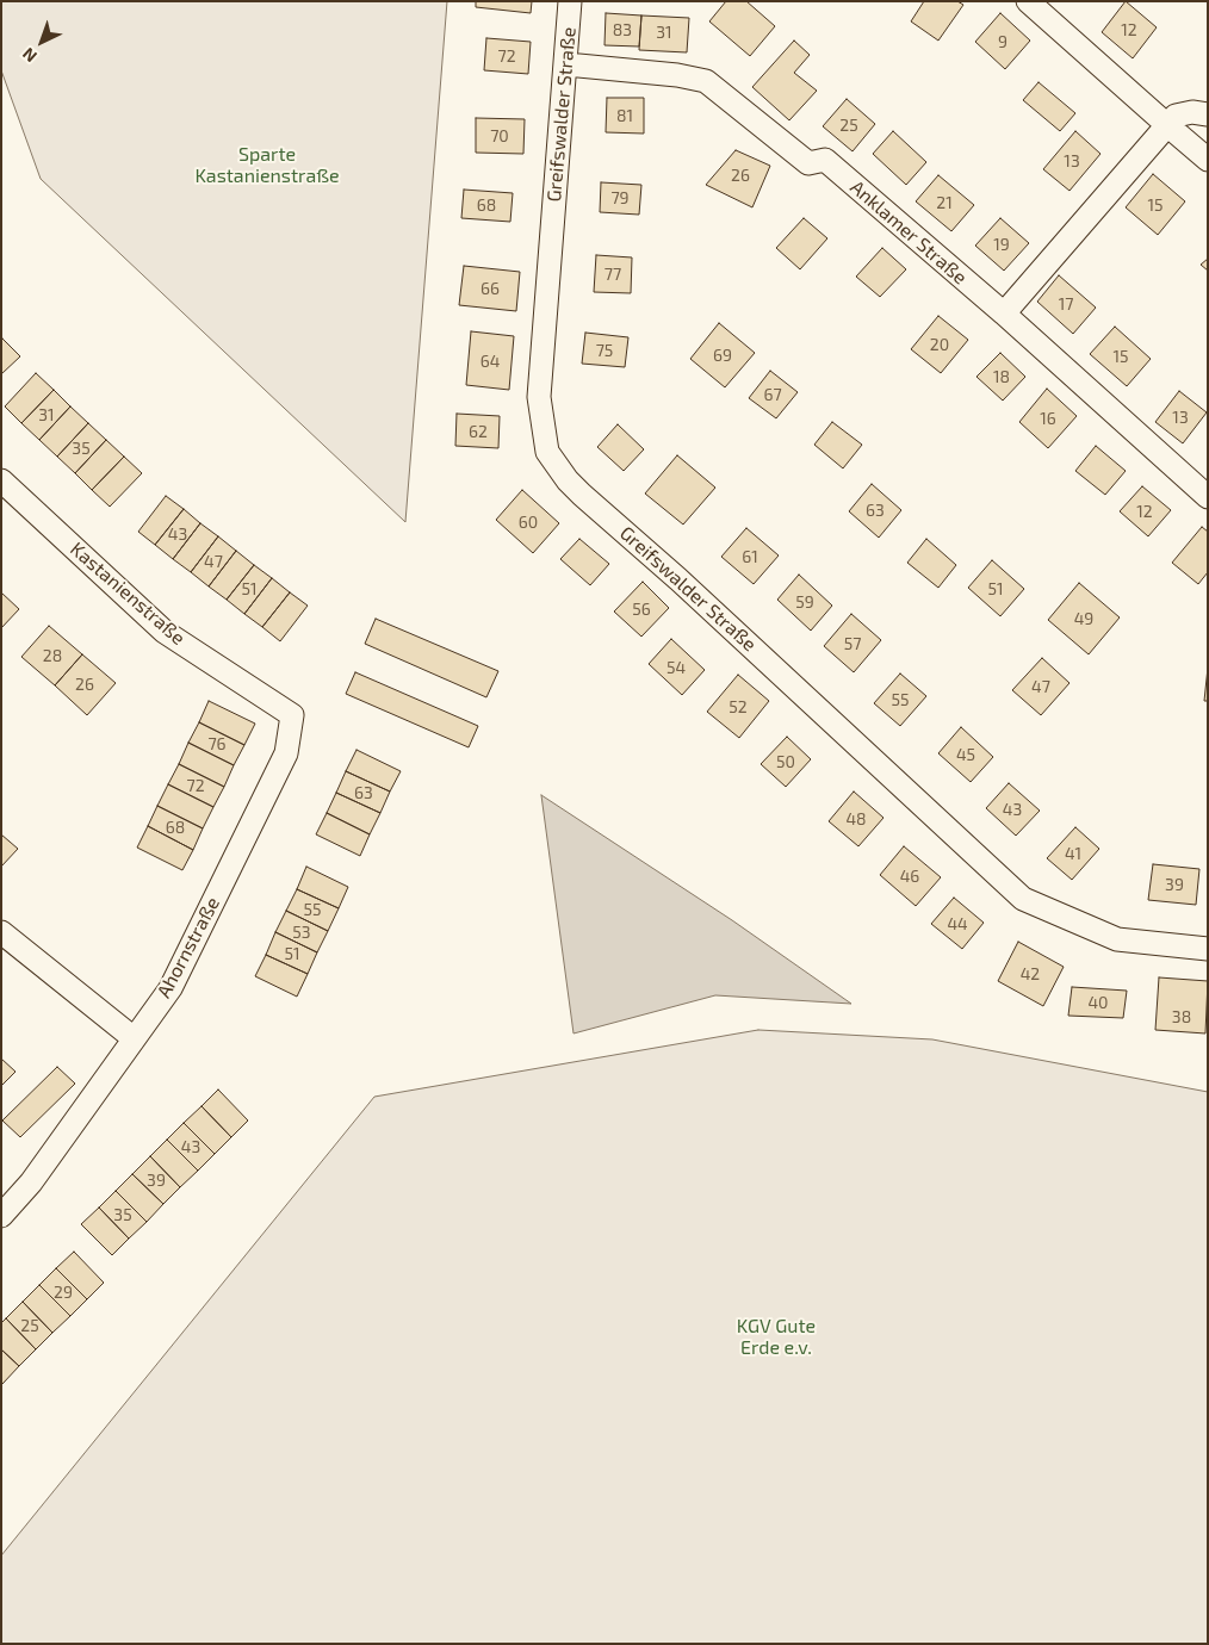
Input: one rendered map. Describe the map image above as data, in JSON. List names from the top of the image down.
{
  "streets": {
    "street": [
      "Greifswalder Straße",
      "Anklamer Straße",
      "Kastanienstraße",
      "Ahornstraße"
    ]
  },
  "crossings": [
    ["Greifswalder Straße", "Anklamer Straße"],
    ["Kastanienstraße", "Ahornstraße"]
  ],
  "parks": ["Sparte Kastanienstraße", "KGV Gute Erde e.v."],
  "house_numbers": [
    "83",
    "12",
    "31",
    "9",
    "72",
    "81",
    "25",
    "70",
    "13",
    "26",
    "79",
    "21",
    "68",
    "15",
    "19",
    "77",
    "66",
    "17",
    "20",
    "75",
    "69",
    "15",
    "64",
    "18",
    "67",
    "31",
    "13",
    "16",
    "62",
    "35",
    "63",
    "12",
    "60",
    "43",
    "61",
    "47",
    "51",
    "51",
    "59",
    "56",
    "49",
    "57",
    "28",
    "54",
    "26",
    "47",
    "55",
    "52",
    "76",
    "45",
    "50",
    "72",
    "63",
    "43",
    "48",
    "68",
    "41",
    "46",
    "39",
    "55",
    "44",
    "53",
    "51",
    "42",
    "40",
    "38",
    "43",
    "39",
    "35",
    "29",
    "25"
  ],
  "north": "bottom left"
}
